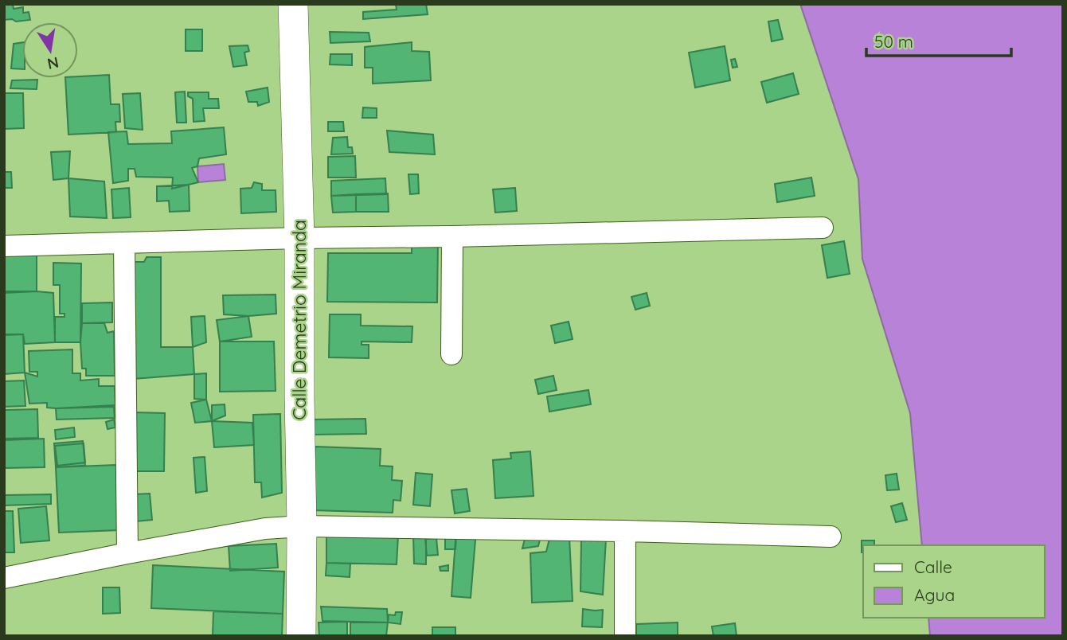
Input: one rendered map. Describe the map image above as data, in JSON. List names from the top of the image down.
{
  "streets": {
    "main road": ["Calle Demetrio Miranda"]
  },
  "legend": ["Calle", "Agua"],
  "scale_bar": "50 m",
  "north": "bottom"
}
